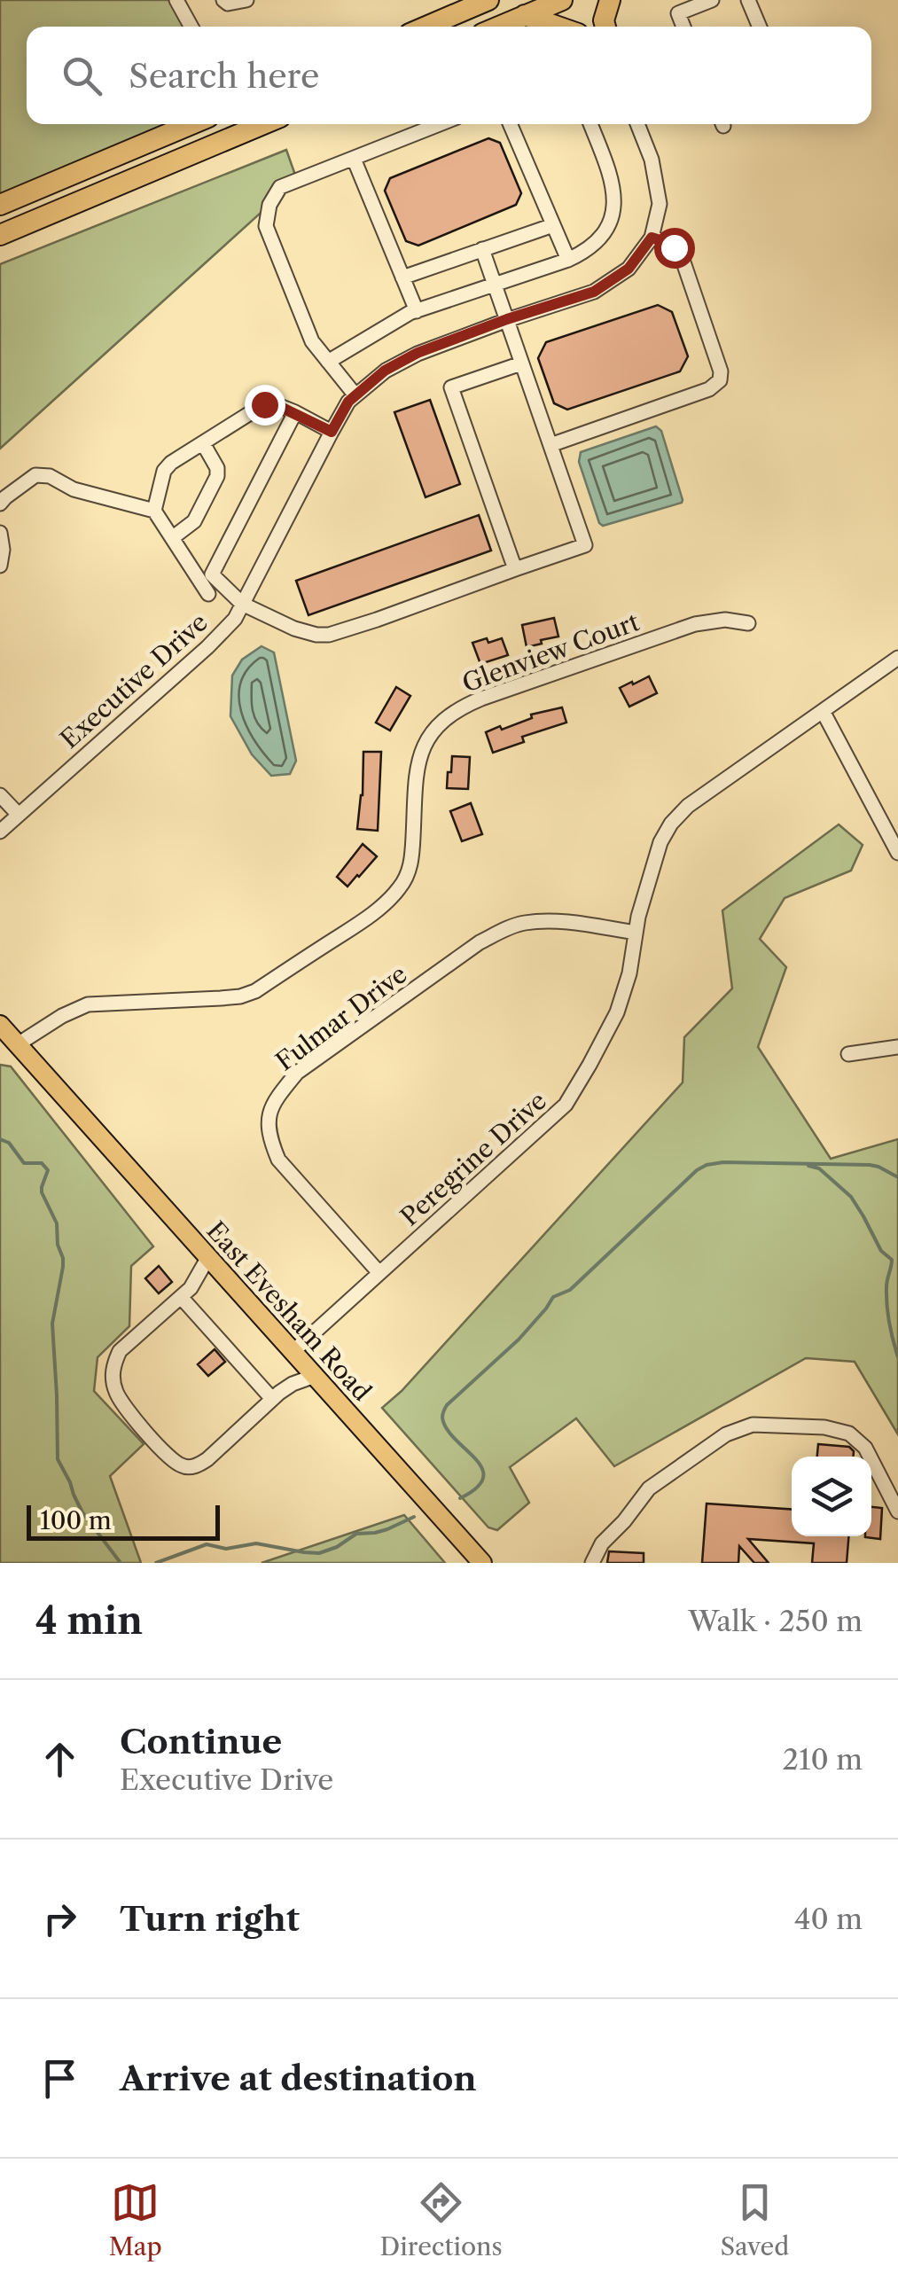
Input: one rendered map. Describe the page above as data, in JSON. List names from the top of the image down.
{
  "streets": {
    "main road": ["East Evesham Road"],
    "street": [
      "Glenview Court",
      "Executive Drive",
      "Fulmar Drive",
      "Peregrine Drive"
    ]
  },
  "crossings": [
    ["Glenview Court", "East Evesham Road"],
    ["Fulmar Drive", "Peregrine Drive"],
    ["Peregrine Drive", "East Evesham Road"]
  ],
  "scale_bar": "100 m",
  "page": {
    "search": "Search here",
    "scale": "100 m",
    "heading": ["4 min", "Walk · 250 m"],
    "list": [
      ["Continue", "Executive Drive", "210 m"],
      ["Turn right", "40 m"],
      "Arrive at destination"
    ],
    "nav": ["Map", "Directions", "Saved"]
  }
}
